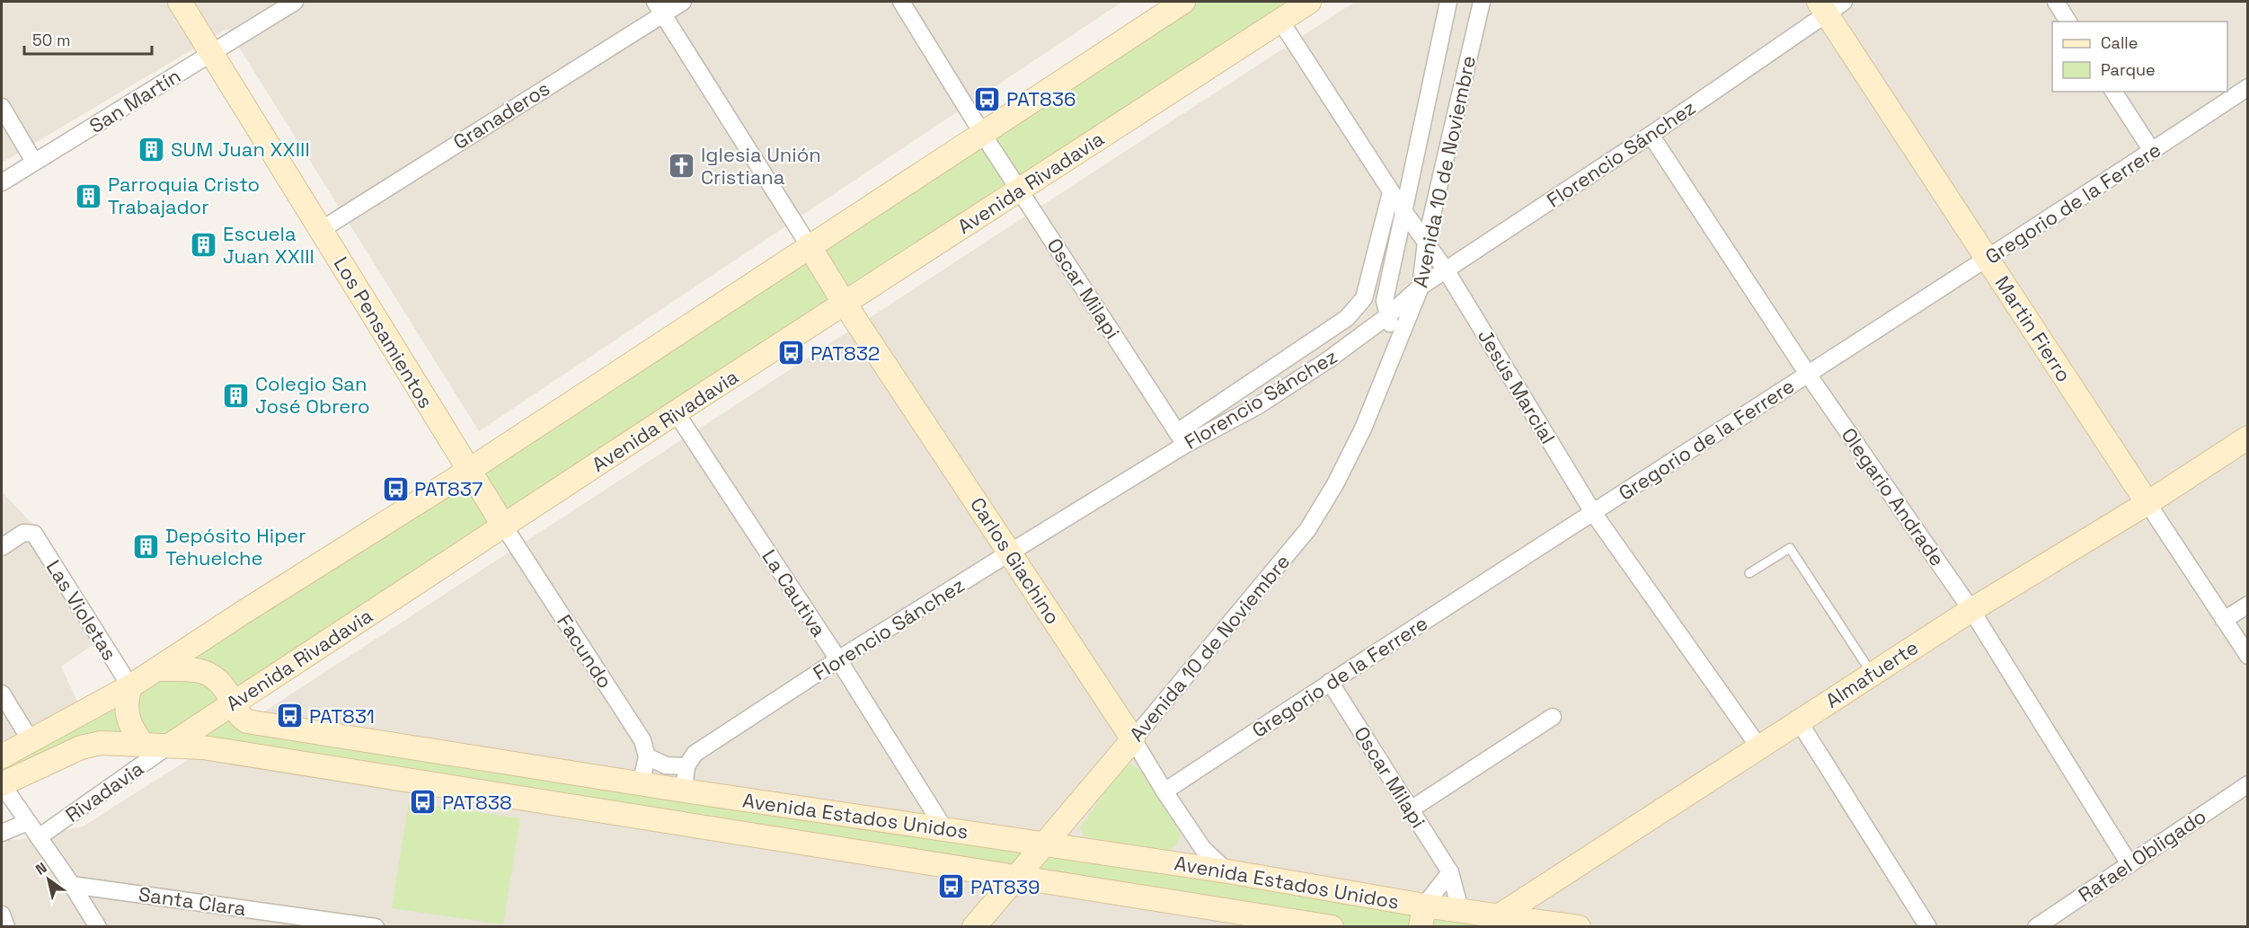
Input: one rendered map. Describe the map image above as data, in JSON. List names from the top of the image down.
{
  "streets": {
    "main road": [
      "Avenida 10 de Noviembre",
      "Avenida Rivadavia",
      "Martin Fierro",
      "Los Pensamientos",
      "Carlos Giachino",
      "Almafuerte",
      "Avenida Estados Unidos"
    ],
    "street": [
      "San Martín",
      "Granaderos",
      "Florencio Sánchez",
      "Gregorio de la Ferrere",
      "Oscar Milapi",
      "Jesús Marcial",
      "Olegario Andrade",
      "La Cautiva",
      "Las Violetas",
      "Facundo",
      "Rivadavia",
      "Rafael Obligado",
      "Santa Clara"
    ]
  },
  "crossings": [
    ["San Martín", "Los Pensamientos"],
    ["Granaderos", "Los Pensamientos"],
    ["Florencio Sánchez", "Avenida 10 de Noviembre"],
    ["Florencio Sánchez", "Oscar Milapi"],
    ["Florencio Sánchez", "Martin Fierro"],
    ["Florencio Sánchez", "Jesús Marcial"],
    ["Florencio Sánchez", "Olegario Andrade"],
    ["Florencio Sánchez", "Carlos Giachino"],
    ["Florencio Sánchez", "La Cautiva"],
    ["Avenida 10 de Noviembre", "Jesús Marcial"],
    ["Avenida 10 de Noviembre", "Carlos Giachino"],
    ["Avenida 10 de Noviembre", "Avenida Estados Unidos"],
    ["Avenida Rivadavia", "Oscar Milapi"],
    ["Avenida Rivadavia", "Los Pensamientos"],
    ["Avenida Rivadavia", "Jesús Marcial"],
    ["Avenida Rivadavia", "Carlos Giachino"],
    ["Avenida Rivadavia", "La Cautiva"],
    ["Avenida Rivadavia", "Las Violetas"],
    ["Avenida Rivadavia", "Facundo"],
    ["Avenida Rivadavia", "Rivadavia"],
    ["Avenida Rivadavia", "Avenida Estados Unidos"],
    ["Gregorio de la Ferrere", "Oscar Milapi"],
    ["Gregorio de la Ferrere", "Martin Fierro"],
    ["Gregorio de la Ferrere", "Jesús Marcial"],
    ["Gregorio de la Ferrere", "Olegario Andrade"],
    ["Gregorio de la Ferrere", "Carlos Giachino"],
    ["Oscar Milapi", "Avenida Estados Unidos"],
    ["Martin Fierro", "Almafuerte"],
    ["Los Pensamientos", "Facundo"],
    ["Jesús Marcial", "Almafuerte"],
    ["Olegario Andrade", "Almafuerte"],
    ["Olegario Andrade", "Rafael Obligado"],
    ["Carlos Giachino", "Avenida Estados Unidos"],
    ["La Cautiva", "Avenida Estados Unidos"],
    ["Las Violetas", "Rivadavia"],
    ["Las Violetas", "Avenida Estados Unidos"],
    ["Almafuerte", "Avenida Estados Unidos"],
    ["Rivadavia", "Avenida Estados Unidos"]
  ],
  "places": {
    "bus stop": [
      "PAT836",
      "PAT832",
      "PAT837",
      "PAT831",
      "PAT838",
      "PAT839"
    ],
    "building": [
      "SUM Juan XXIII",
      "Parroquia Cristo Trabajador",
      "Escuela Juan XXIII",
      "Colegio San José Obrero",
      "Depósito Hiper Tehuelche"
    ],
    "church": ["Iglesia Unión Cristiana"]
  },
  "legend": ["Calle", "Parque"],
  "scale_bar": "50 m",
  "north": "top left"
}
